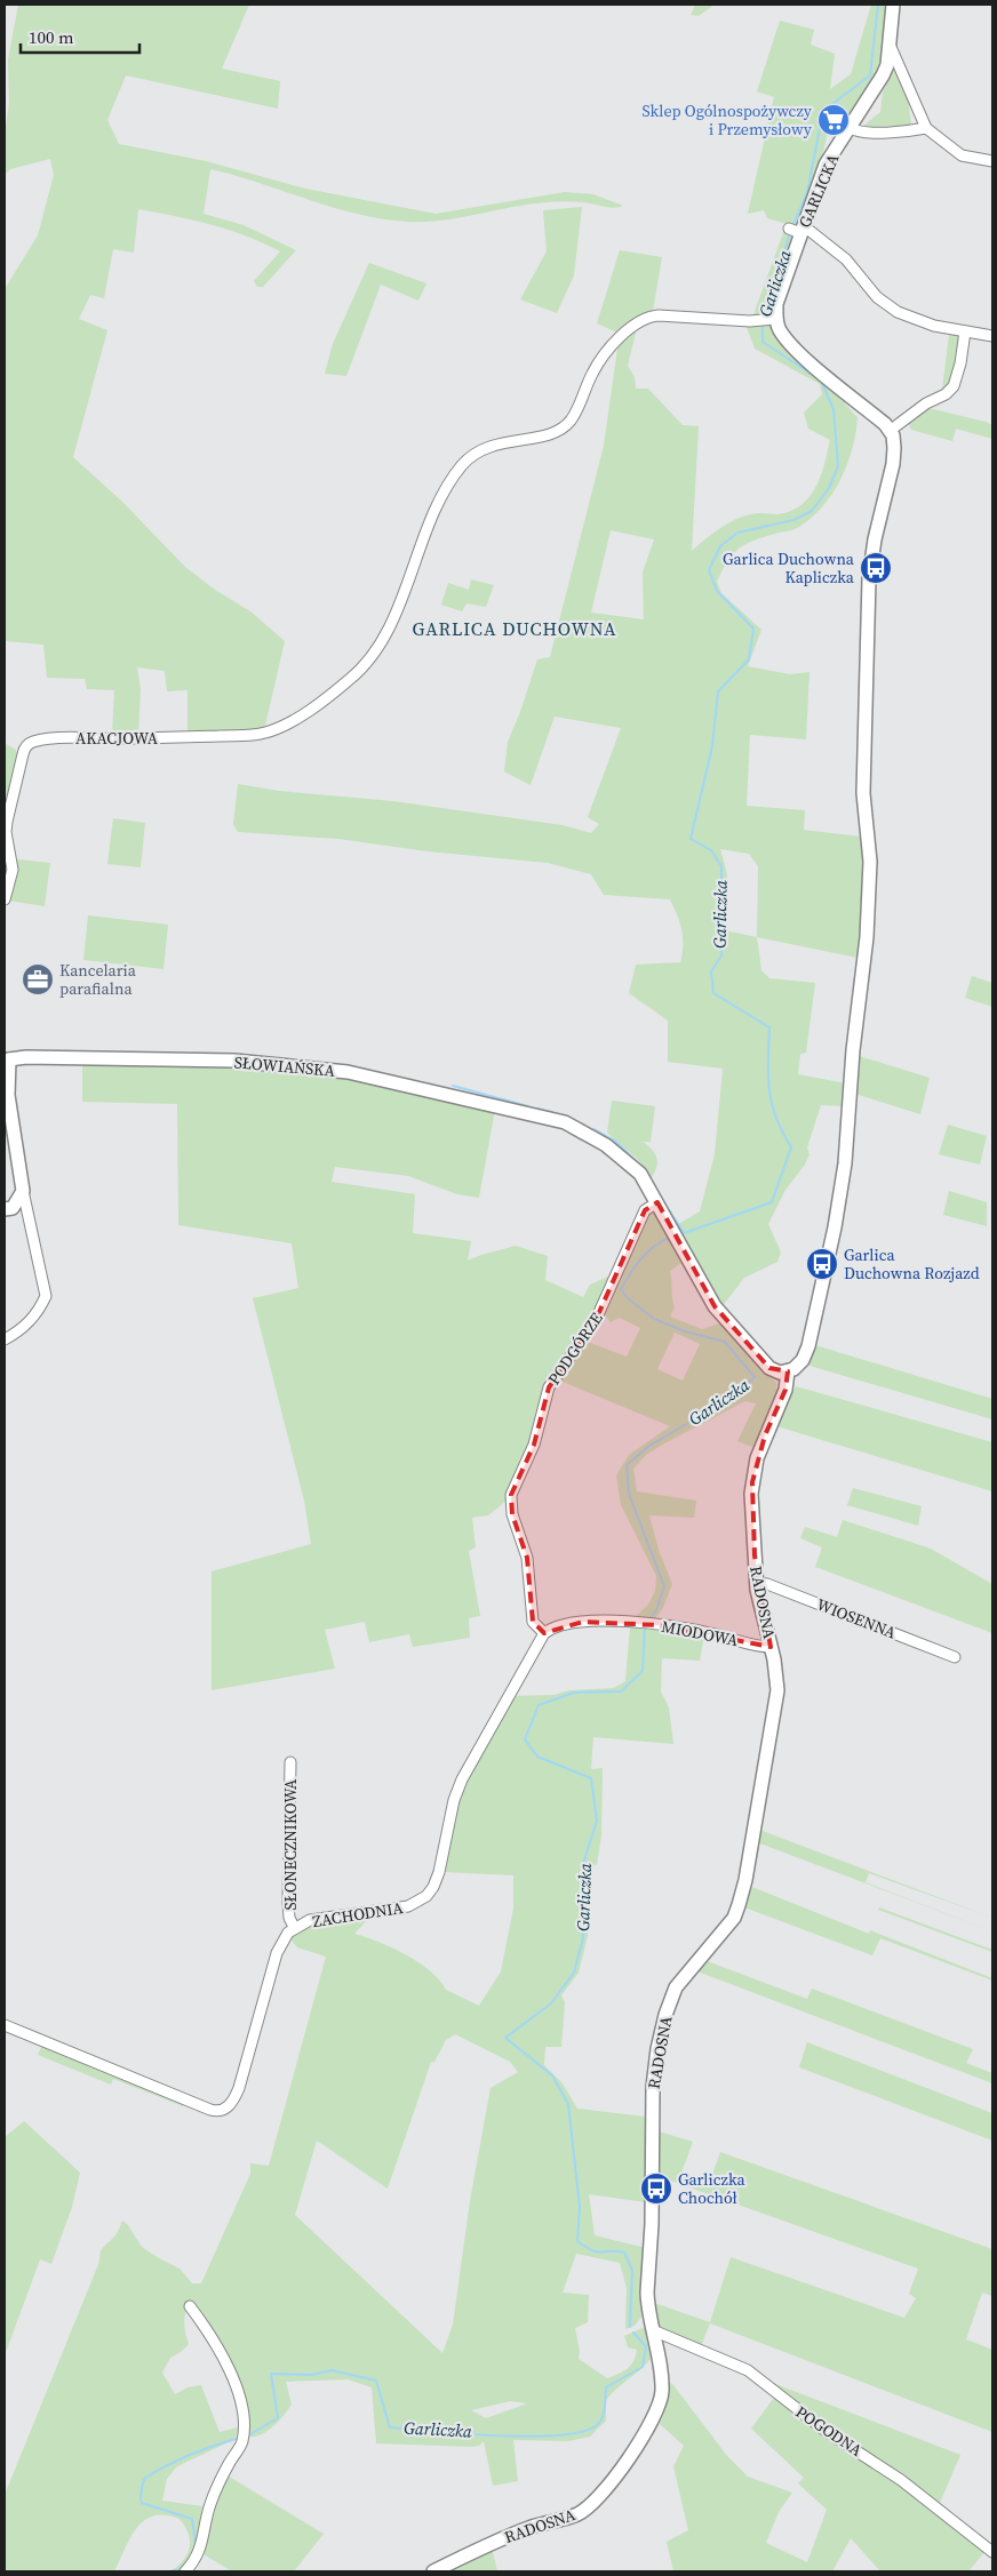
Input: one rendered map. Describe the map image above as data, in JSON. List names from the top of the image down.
{
  "streets": {
    "street": [
      "GARLICKA",
      "AKACJOWA",
      "SŁOWIAŃSKA",
      "PODGÓRZE",
      "RADOSNA",
      "WIOSENNA",
      "MIODOWA",
      "SŁONECZNIKOWA",
      "ZACHODNIA",
      "POGODNA"
    ]
  },
  "crossings": [
    ["GARLICKA", "AKACJOWA"],
    ["SŁOWIAŃSKA", "PODGÓRZE"],
    ["SŁOWIAŃSKA", "RADOSNA"],
    ["PODGÓRZE", "MIODOWA"],
    ["PODGÓRZE", "ZACHODNIA"],
    ["RADOSNA", "WIOSENNA"],
    ["RADOSNA", "MIODOWA"],
    ["RADOSNA", "POGODNA"],
    ["MIODOWA", "ZACHODNIA"],
    ["SŁONECZNIKOWA", "ZACHODNIA"]
  ],
  "districts": ["GARLICA DUCHOWNA"],
  "water": ["Garliczka"],
  "places": {
    "supermarket": ["Sklep Ogólnospożywczy i Przemysłowy"],
    "bus stop": ["Garlica Duchowna Kapliczka", "Garlica Duchowna Rozjazd", "Garliczka Chochół"],
    "office": ["Kancelaria parafialna"]
  },
  "scale_bar": "100 m"
}
